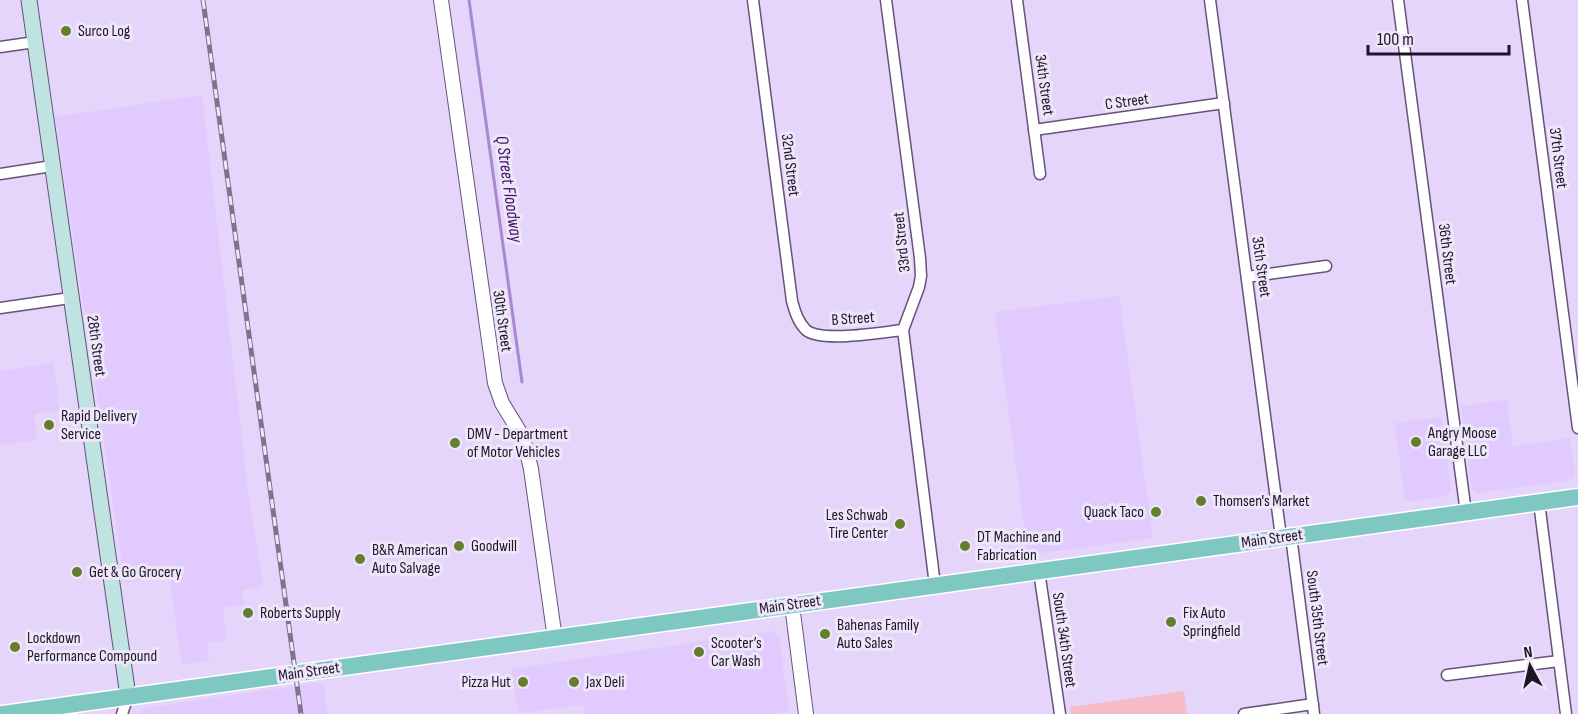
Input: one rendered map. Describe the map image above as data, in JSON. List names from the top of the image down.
{
  "streets": {
    "main road": ["28th Street", "Main Street"],
    "street": [
      "34th Street",
      "C Street",
      "37th Street",
      "32nd Street",
      "33rd Street",
      "36th Street",
      "35th Street",
      "B Street",
      "30th Street",
      "South 35th Street",
      "South 34th Street"
    ]
  },
  "crossings": [
    ["34th Street", "C Street"],
    ["C Street", "35th Street"],
    ["32nd Street", "B Street"],
    ["33rd Street", "B Street"],
    ["33rd Street", "Main Street"],
    ["36th Street", "Main Street"],
    ["35th Street", "Main Street"],
    ["35th Street", "South 35th Street"],
    ["30th Street", "Main Street"],
    ["28th Street", "Main Street"],
    ["Main Street", "South 35th Street"],
    ["Main Street", "South 34th Street"]
  ],
  "water": ["Q Street Floodway"],
  "places": [
    "Surco Log",
    "Rapid Delivery Service",
    "Angry Moose Garage LLC",
    "DMV - Department of Motor Vehicles",
    "Thomsen's Market",
    "Quack Taco",
    "Les Schwab Tire Center",
    "Goodwill",
    "DT Machine and Fabrication",
    "B&R American Auto Salvage",
    "Get & Go Grocery",
    "Roberts Supply",
    "Fix Auto Springfield",
    "Bahenas Family Auto Sales",
    "Lockdown Performance Compound",
    "Scooter’s Car Wash",
    "Pizza Hut",
    "Jax Deli"
  ],
  "scale_bar": "100 m",
  "north": "top"
}
